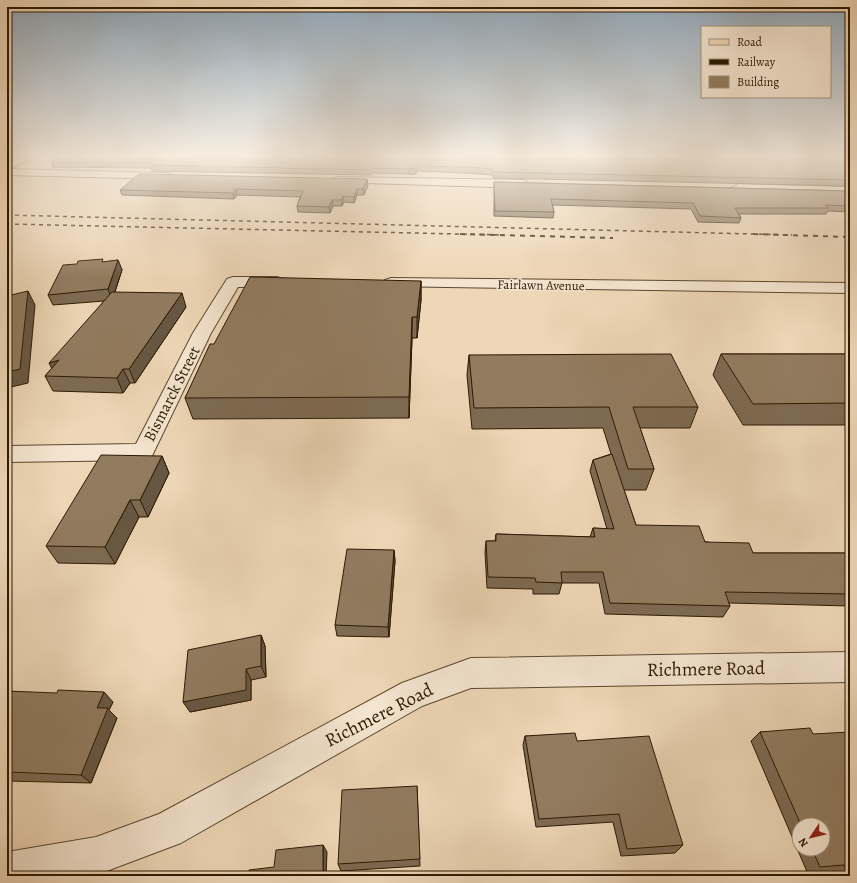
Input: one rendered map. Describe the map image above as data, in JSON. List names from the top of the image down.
{
  "streets": {
    "street": ["Fairlawn Avenue", "Bismarck Street", "Richmere Road"]
  },
  "legend": ["Road", "Railway", "Building"],
  "north": "bottom left"
}
